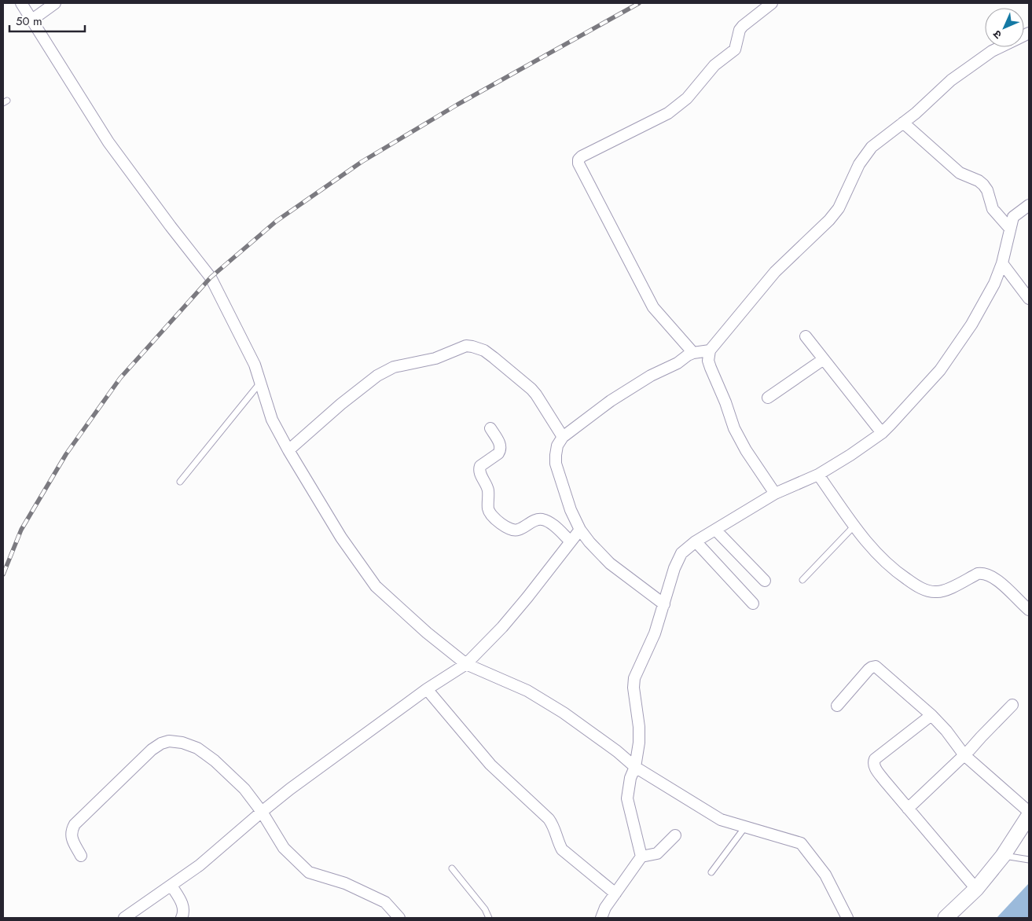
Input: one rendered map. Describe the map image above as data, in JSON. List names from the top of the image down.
{
  "scale_bar": "50 m",
  "north": "bottom left"
}
